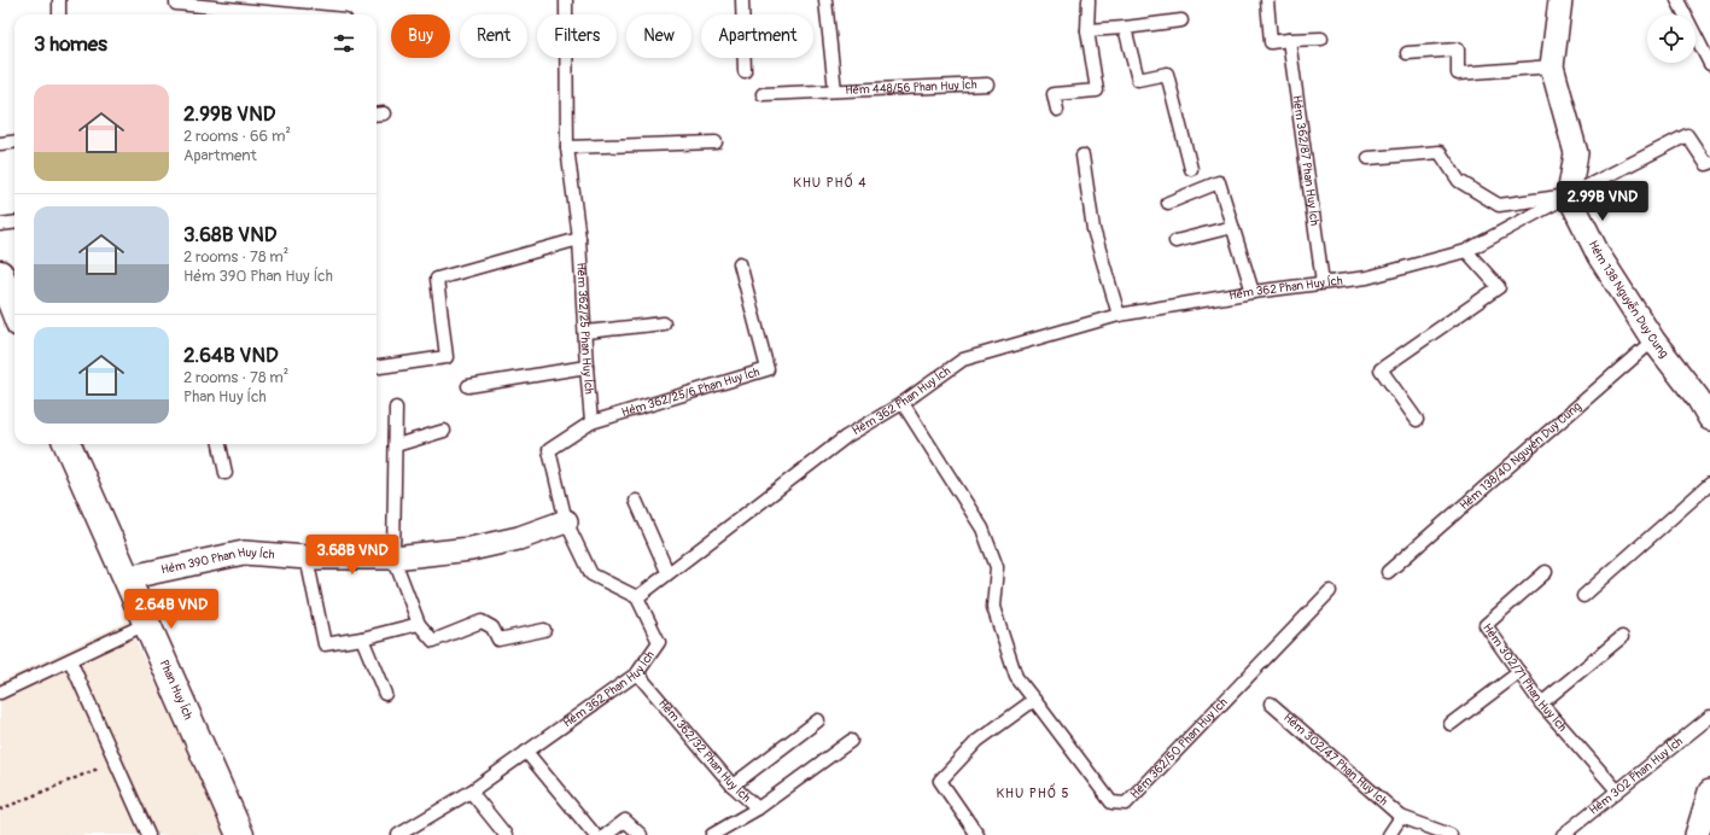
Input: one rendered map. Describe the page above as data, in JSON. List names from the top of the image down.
{
  "streets": {
    "main road": ["Phan Huy Ích"],
    "street": ["Hẻm 138 Nguyễn Duy Cung", "Hẻm 390 Phan Huy Ích"],
    "lane": [
      "Hẻm 448/56 Phan Huy Ích",
      "Hẻm 362/87 Phan Huy Ích",
      "Hẻm 362 Phan Huy Ích",
      "Hẻm 362/25 Phan Huy Ích",
      "Hẻm 362/25/6 Phan Huy Ích",
      "Hẻm 138/40 Nguyễn Duy Cung",
      "Hẻm 302/71 Phan Huy Ích",
      "Hẻm 362/50 Phan Huy Ích",
      "Hẻm 362/32 Phan Huy Ích",
      "Hẻm 302/47 Phan Huy Ích",
      "Hẻm 302 Phan Huy Ích"
    ]
  },
  "crossings": [
    ["Hẻm 362/87 Phan Huy Ích", "Hẻm 362 Phan Huy Ích"],
    ["Hẻm 362 Phan Huy Ích", "Hẻm 138 Nguyễn Duy Cung"],
    ["Hẻm 362 Phan Huy Ích", "Hẻm 362/50 Phan Huy Ích"],
    ["Hẻm 362 Phan Huy Ích", "Hẻm 362/32 Phan Huy Ích"],
    ["Hẻm 138 Nguyễn Duy Cung", "Hẻm 138/40 Nguyễn Duy Cung"],
    ["Hẻm 362/25 Phan Huy Ích", "Hẻm 362/25/6 Phan Huy Ích"],
    ["Hẻm 390 Phan Huy Ích", "Phan Huy Ích"],
    ["Hẻm 302/71 Phan Huy Ích", "Hẻm 302 Phan Huy Ích"]
  ],
  "districts": ["KHU PHỐ 4", "KHU PHỐ 5"],
  "page": {
    "chip": [
      "Buy",
      "Rent",
      "Filters",
      "New",
      "Apartment"
    ],
    "heading": "3 homes",
    "list": [
      {
        "name": "2.99B VND",
        "note": "2 rooms · 66 m² · Apartment"
      },
      {
        "name": "3.68B VND",
        "note": "2 rooms · 78 m² · Hẻm 390 Phan Huy Ích"
      },
      {
        "name": "2.64B VND",
        "note": "2 rooms · 78 m² · Phan Huy Ích"
      }
    ],
    "price": ["2.99B VND", "3.68B VND", "2.64B VND"]
  }
}
